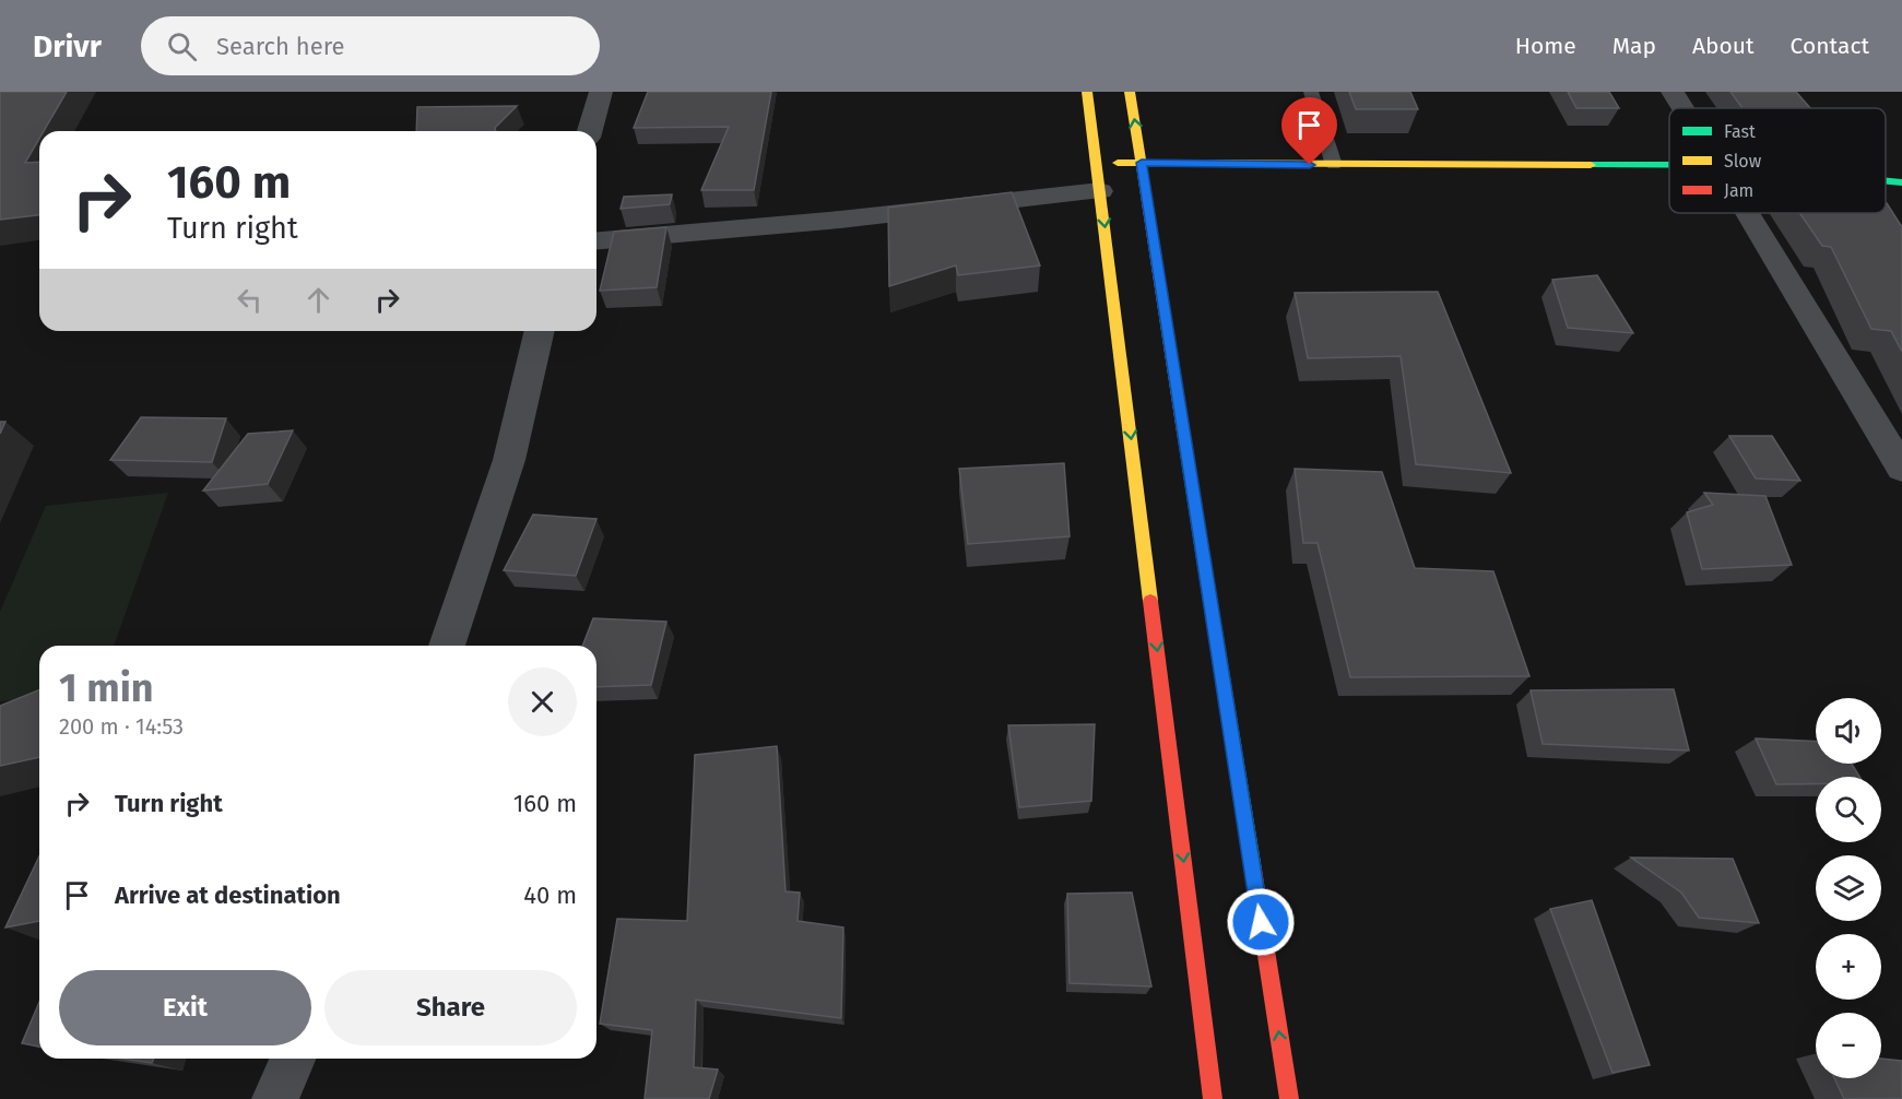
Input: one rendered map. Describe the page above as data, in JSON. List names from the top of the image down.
{
  "legend": ["Fast", "Slow", "Jam"],
  "page": {
    "header": "Drivr",
    "search": "Search here",
    "nav": [
      "Home",
      "Map",
      "About",
      "Contact"
    ],
    "turn": ["160 m", "Turn right"],
    "heading": ["1 min", "200 m · 14:53"],
    "map_buttons": ["+", "−"],
    "list": [
      {
        "name": "Turn right",
        "value": "160 m"
      },
      {
        "name": "Arrive at destination",
        "value": "40 m"
      }
    ],
    "buttons": ["Exit", "Share"]
  }
}
